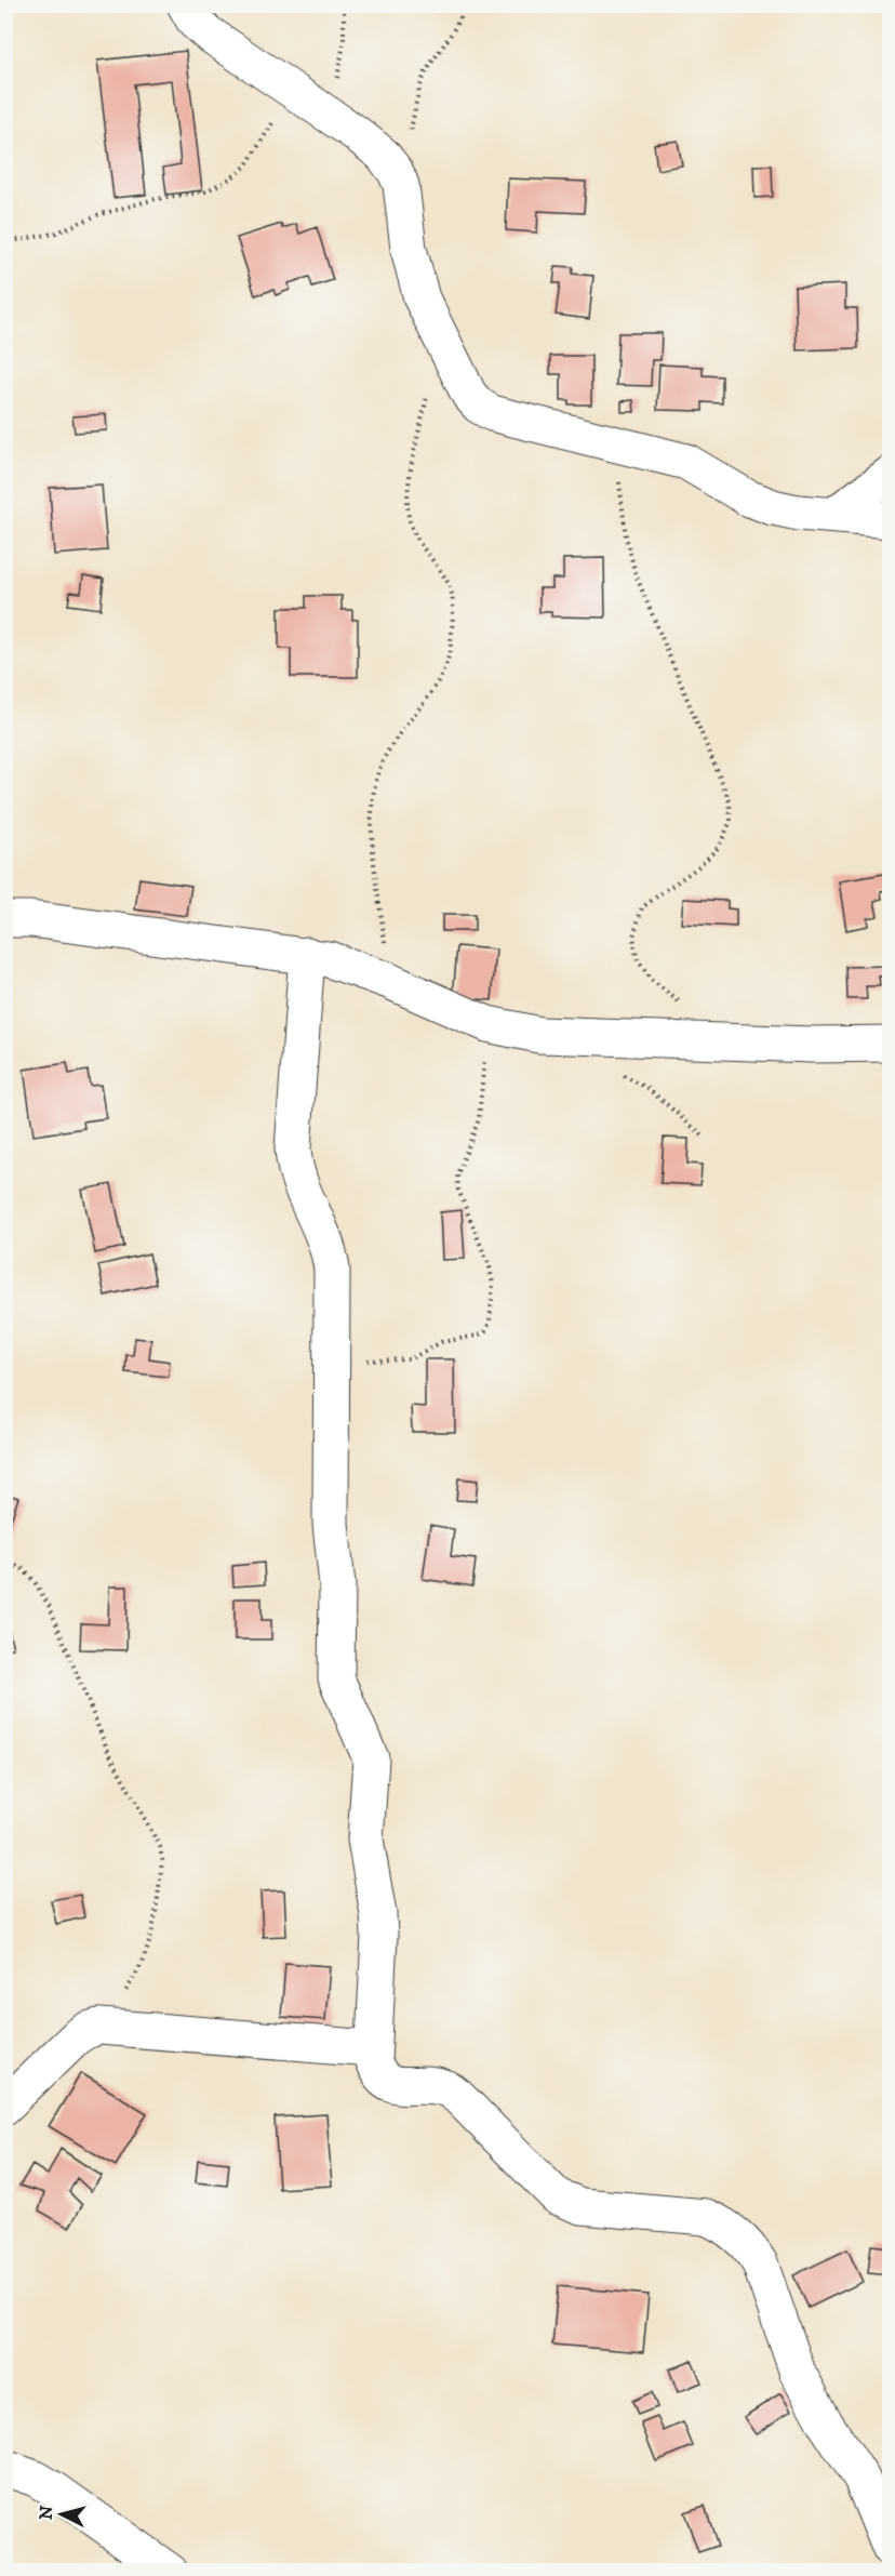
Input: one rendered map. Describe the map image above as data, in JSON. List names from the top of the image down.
{
  "north": "left"
}
